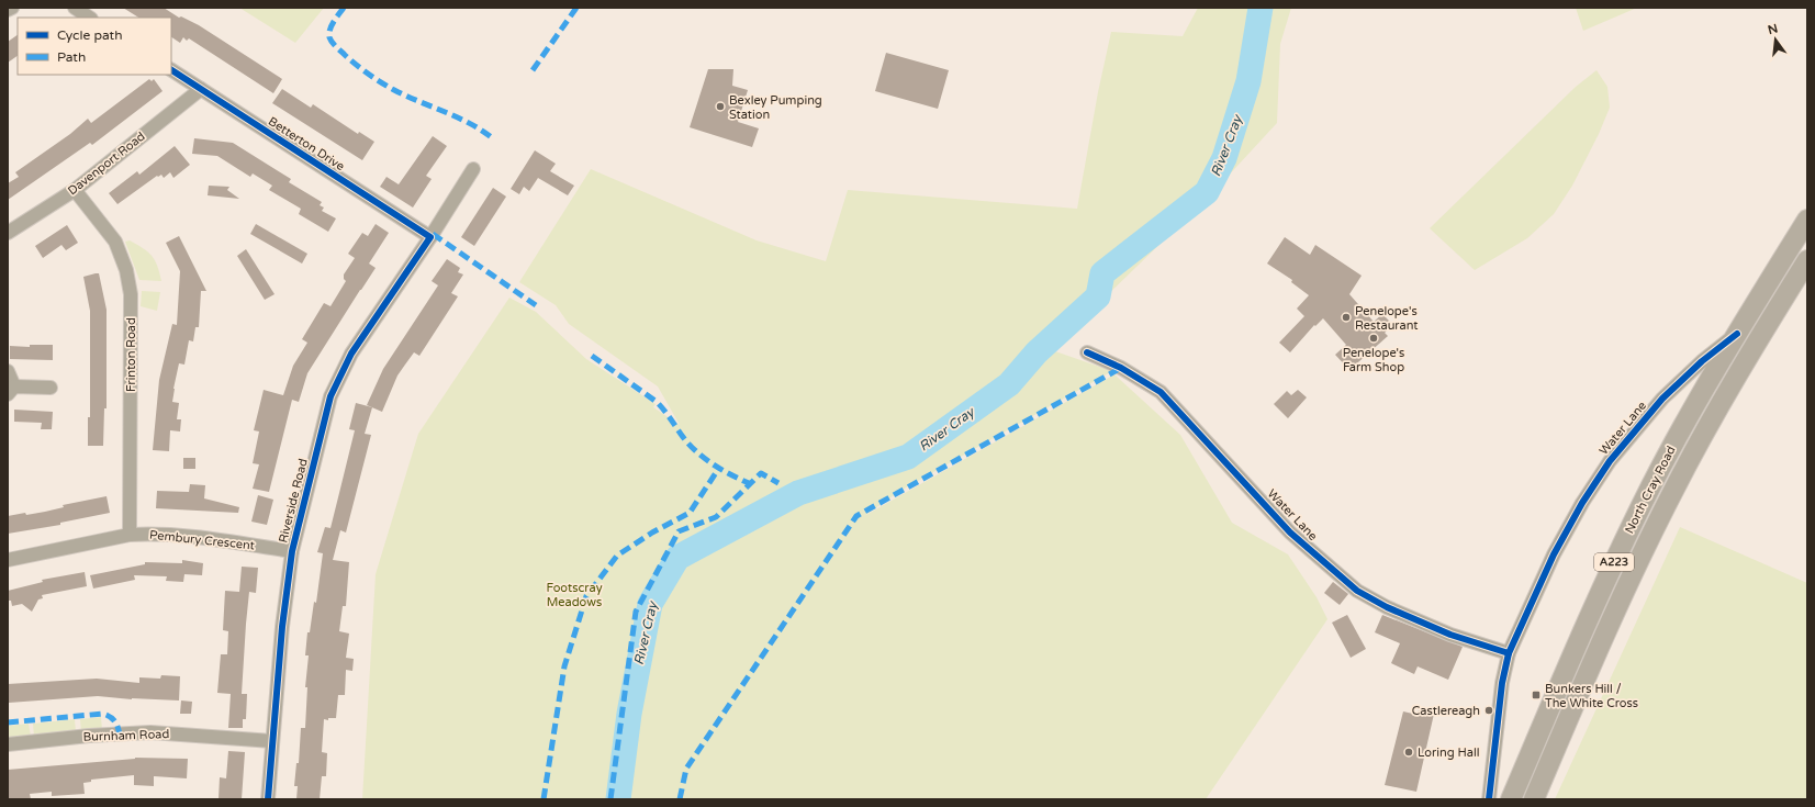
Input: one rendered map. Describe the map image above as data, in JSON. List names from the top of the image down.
{
  "streets": {
    "main road": ["North Cray Road", "A223"],
    "street": [
      "Betterton Drive",
      "Davenport Road",
      "Frinton Road",
      "Water Lane",
      "Riverside Road",
      "Pembury Crescent",
      "Burnham Road"
    ]
  },
  "crossings": [
    ["Betterton Drive", "Davenport Road"],
    ["Betterton Drive", "Riverside Road"],
    ["Davenport Road", "Frinton Road"],
    ["Frinton Road", "Pembury Crescent"],
    ["Water Lane", "North Cray Road"],
    ["Riverside Road", "Pembury Crescent"],
    ["Riverside Road", "Burnham Road"]
  ],
  "water": ["River Cray"],
  "parks": ["Footscray Meadows"],
  "places": {
    "other": [
      "Bexley Pumping Station",
      "Penelope's Restaurant",
      "Penelope's Farm Shop",
      "Castlereagh",
      "Loring Hall"
    ],
    "transit": ["Bunkers Hill / The White Cross"]
  },
  "legend": ["Cycle path", "Path"],
  "north": "top"
}
